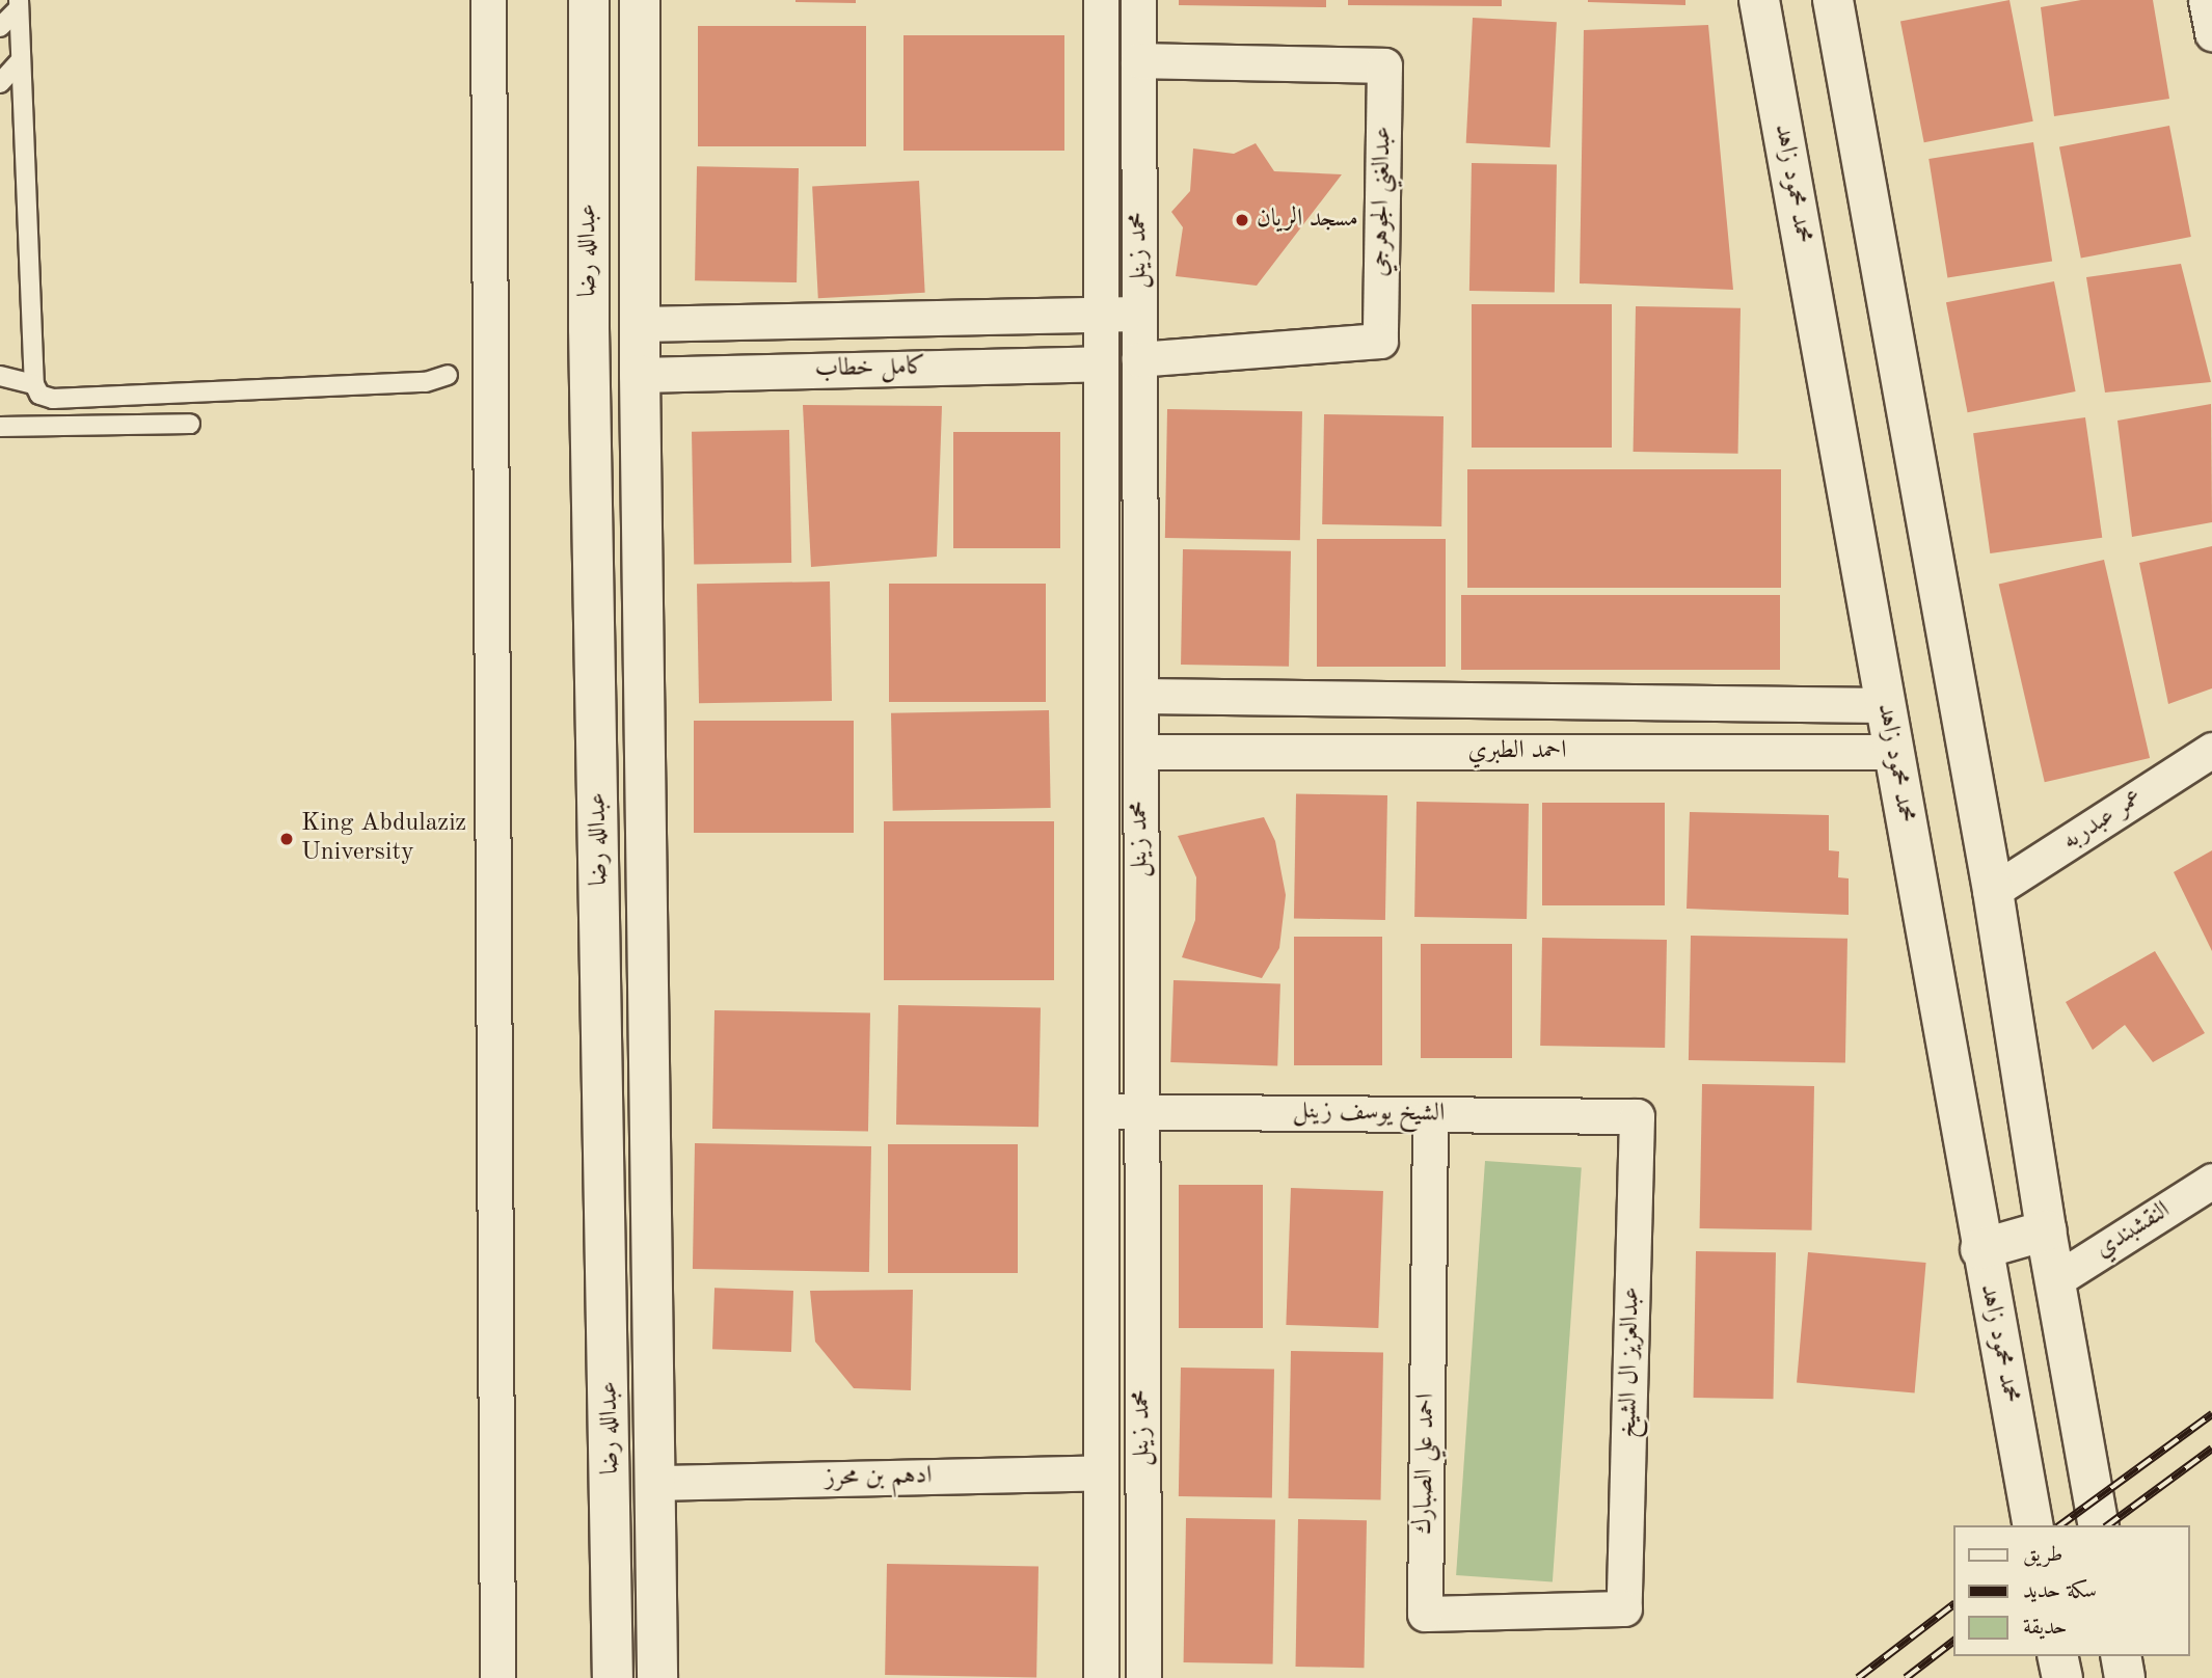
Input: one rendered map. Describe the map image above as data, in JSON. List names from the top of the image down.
{
  "streets": {
    "street": [
      "محمد محمود زاهد",
      "عبدالغني الجوهرجي",
      "عبدالله رضا",
      "محمد زينل",
      "كامل خطاب",
      "احمد الطبري",
      "عمر عبدربه",
      "الشيخ يوسف زينل",
      "النقشبندي",
      "عبدالعزيز ال الشيخ",
      "احمد علي الصبارك",
      "ادهم بن محرز"
    ]
  },
  "crossings": [
    ["محمد محمود زاهد", "احمد الطبري"],
    ["عبدالغني الجوهرجي", "محمد زينل"],
    ["عبدالله رضا", "كامل خطاب"],
    ["عبدالله رضا", "ادهم بن محرز"],
    ["محمد زينل", "كامل خطاب"],
    ["محمد زينل", "احمد الطبري"],
    ["محمد زينل", "الشيخ يوسف زينل"],
    ["محمد زينل", "ادهم بن محرز"],
    ["الشيخ يوسف زينل", "عبدالعزيز ال الشيخ"],
    ["الشيخ يوسف زينل", "احمد علي الصبارك"],
    ["عبدالعزيز ال الشيخ", "احمد علي الصبارك"]
  ],
  "places": ["مسجد الريان", "King Abdulaziz University"],
  "legend": ["طريق", "سكة حديد", "حديقة"]
}
